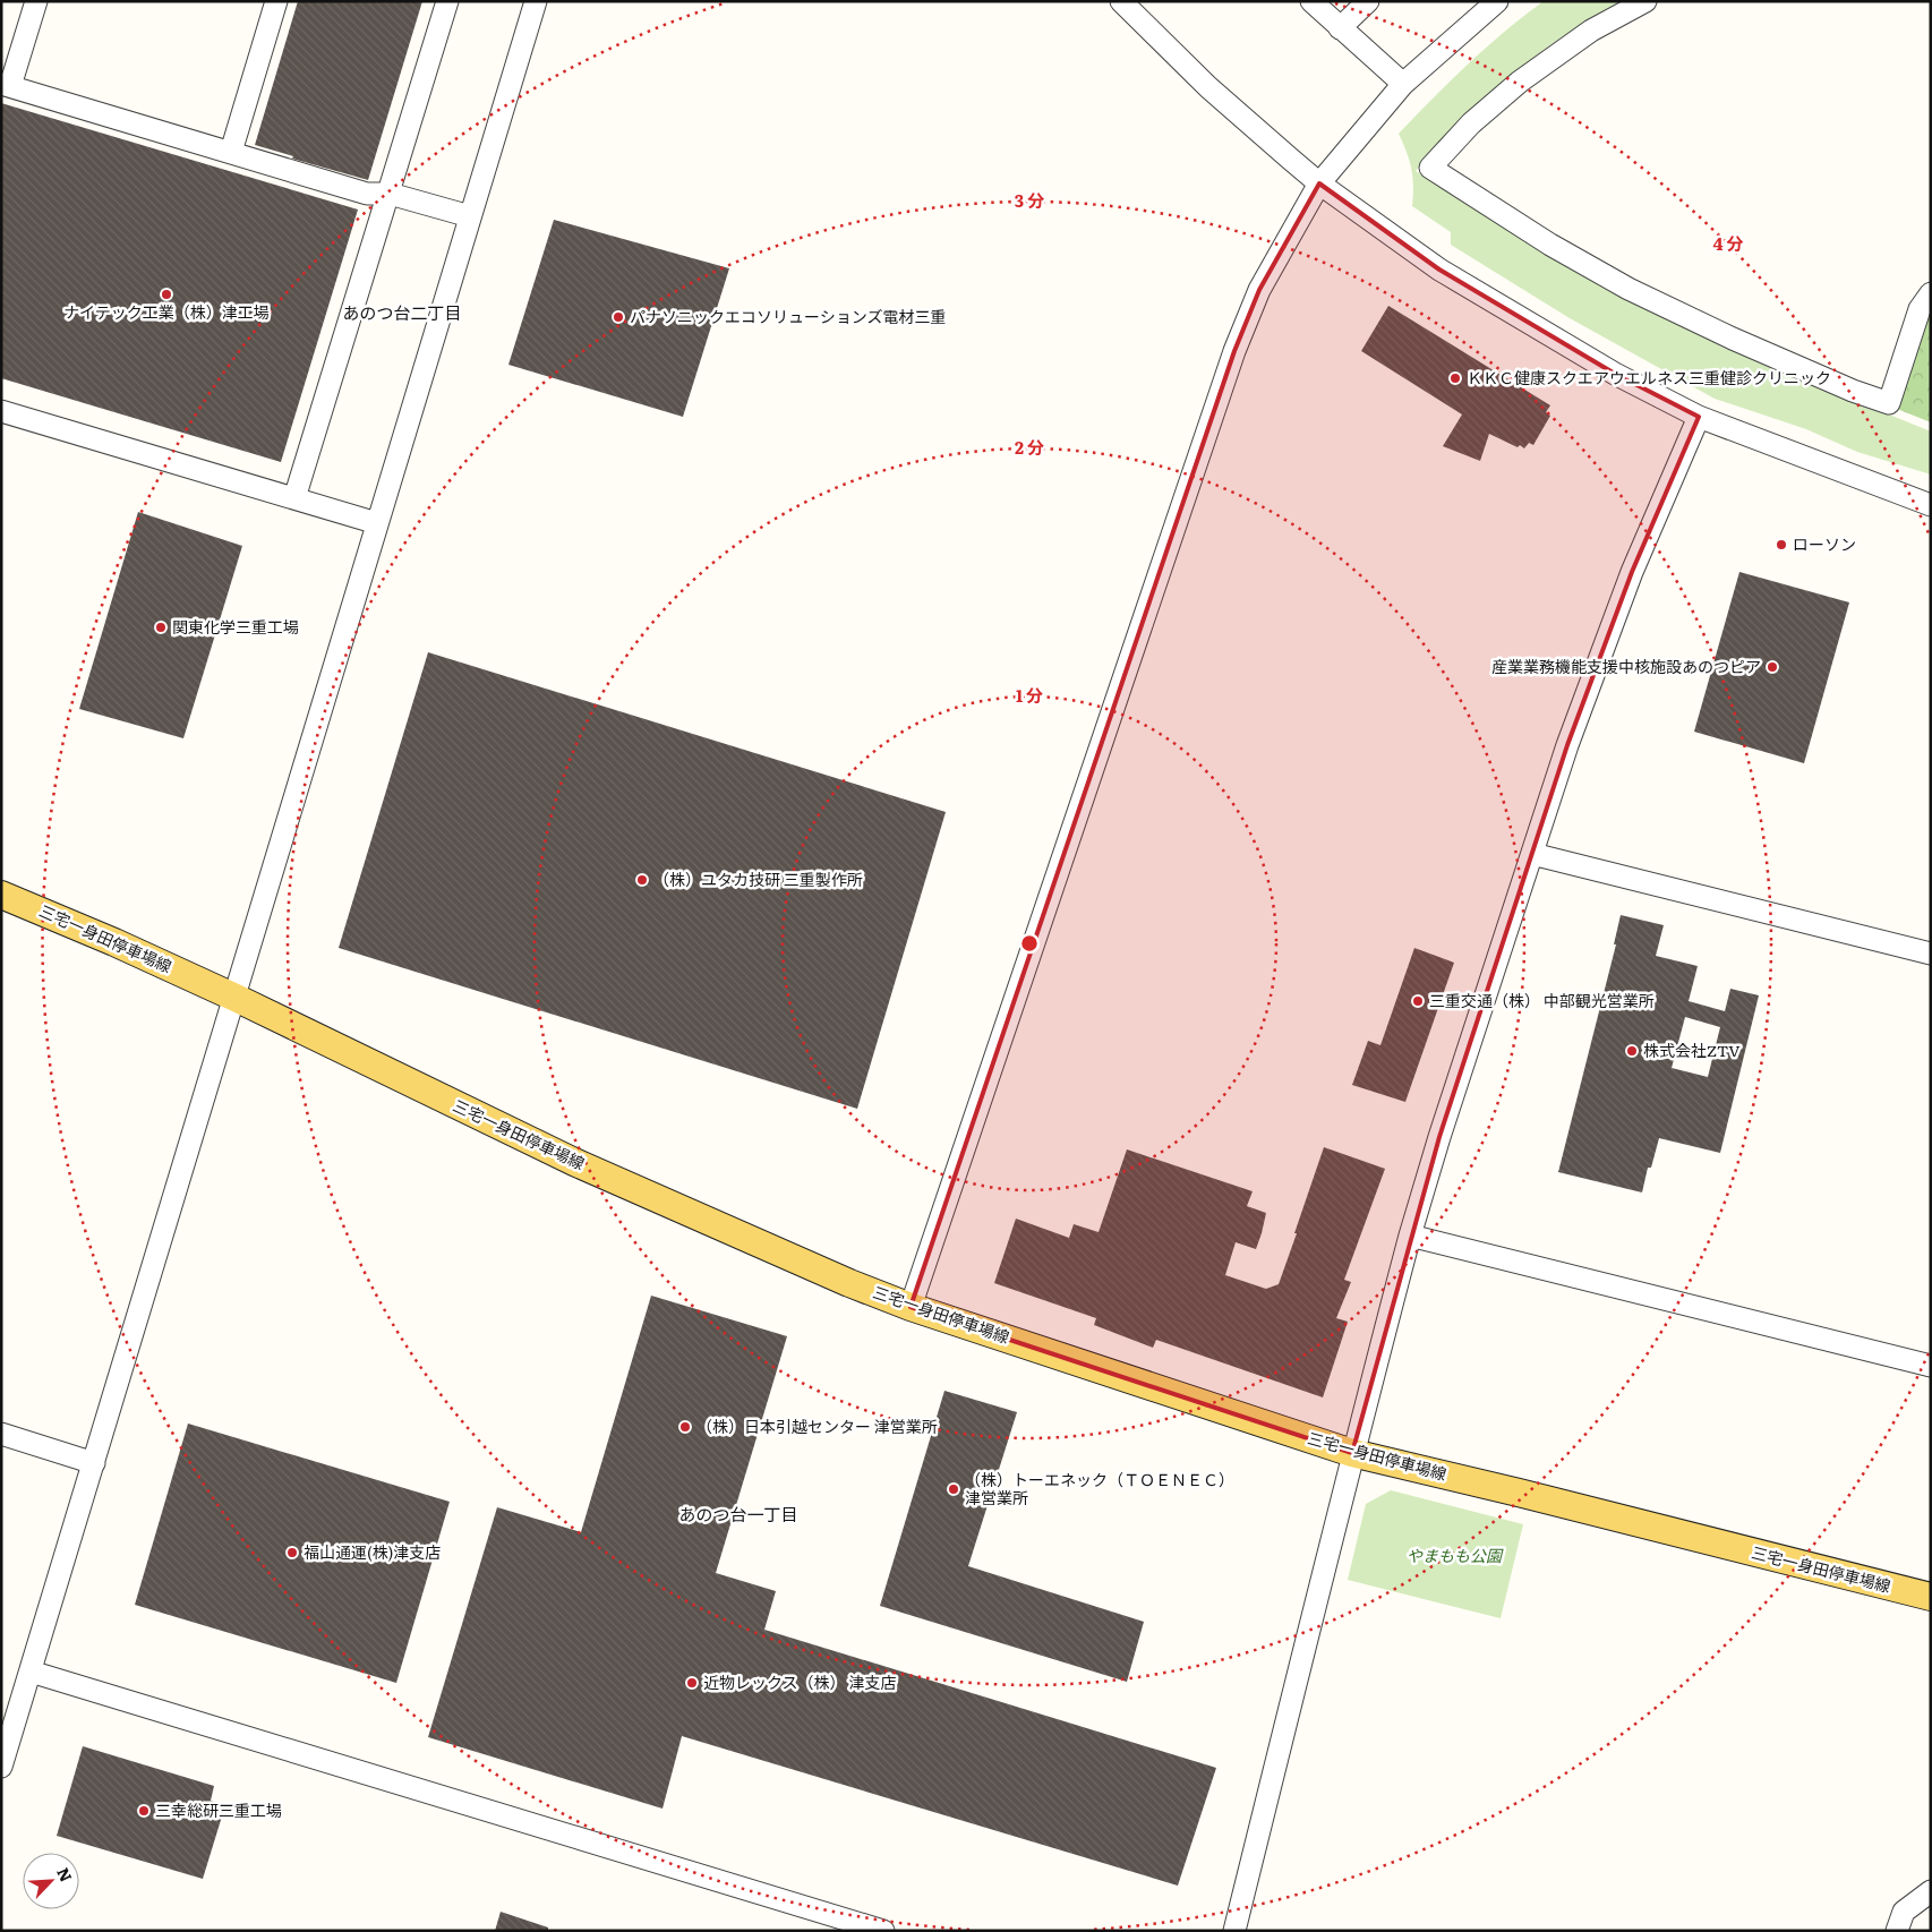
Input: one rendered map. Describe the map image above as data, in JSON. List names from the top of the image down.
{
  "streets": {
    "main road": ["三宅一身田停車場線"]
  },
  "districts": ["あのつ台二丁目", "あのつ台一丁目"],
  "parks": ["やまもも公園"],
  "places": [
    "ナイテック工業（株）津工場",
    "パナソニックエコソリューションズ電材三重",
    "ＫＫＣ健康スクエアウエルネス三重健診クリニック",
    "ローソン",
    "関東化学三重工場",
    "産業業務機能支援中核施設あのつピア",
    "（株）ユタカ技研 三重製作所",
    "三重交通（株） 中部観光営業所",
    "株式会社ZTV",
    "（株）日本引越センター 津営業所",
    "（株）トーエネック（ＴＯＥＮＥＣ） 津営業所",
    "福山通運(株)津支店",
    "近物レックス（株） 津支店",
    "三幸総研三重工場"
  ],
  "north": "top right",
  "rings": [
    "3 分",
    "4 分",
    "2 分",
    "1 分"
  ]
}
